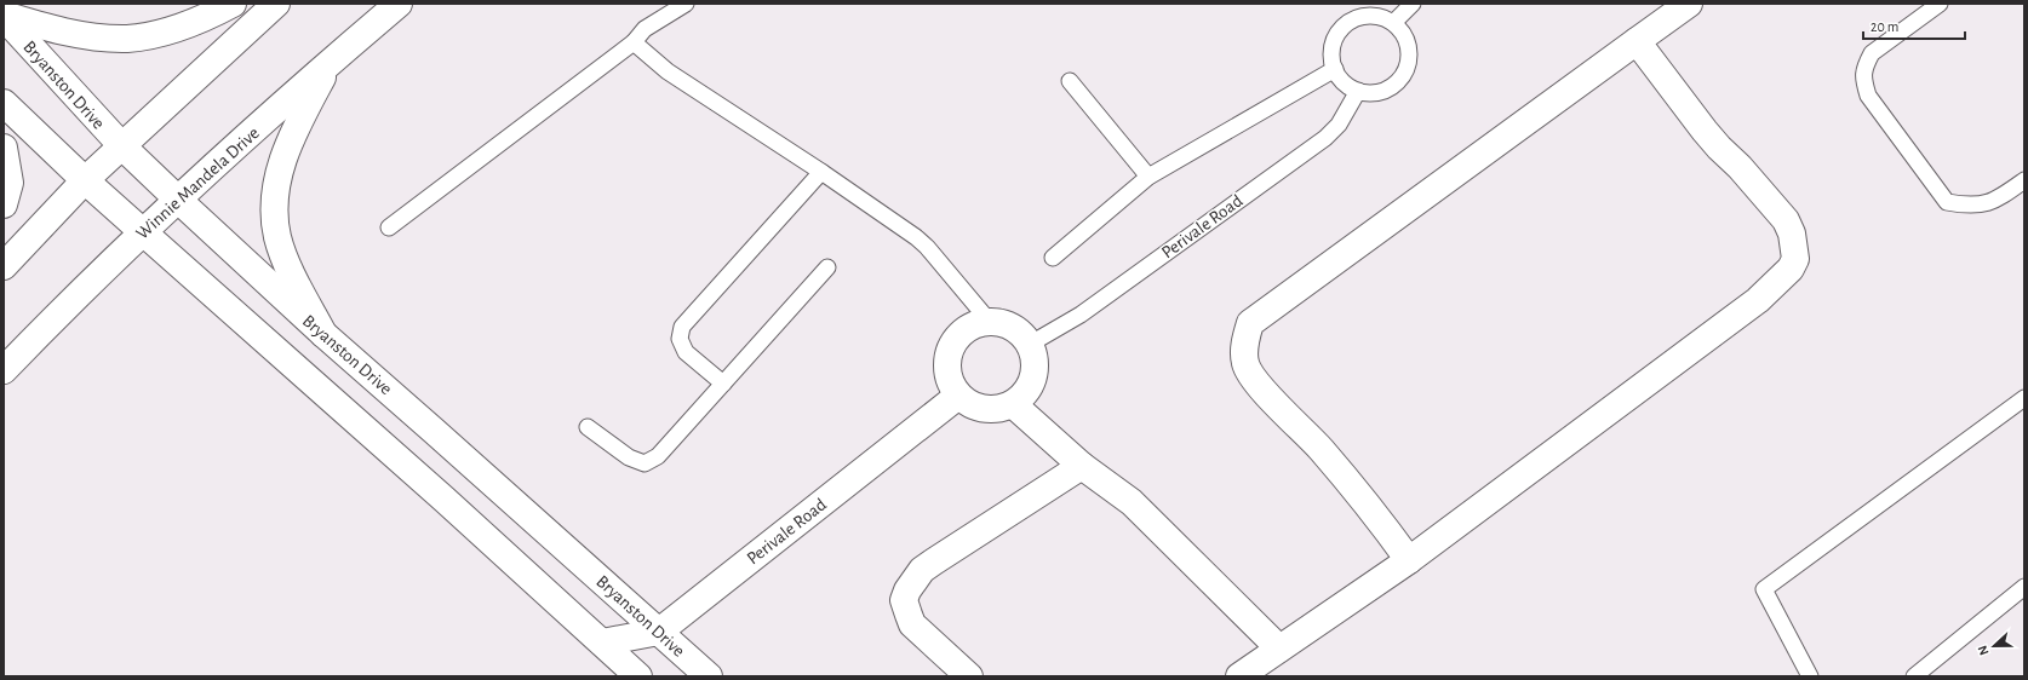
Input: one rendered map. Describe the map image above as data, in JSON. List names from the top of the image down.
{
  "streets": {
    "street": ["Bryanston Drive", "Winnie Mandela Drive", "Perivale Road"]
  },
  "crossings": [
    ["Bryanston Drive", "Winnie Mandela Drive"],
    ["Bryanston Drive", "Perivale Road"]
  ],
  "scale_bar": "20 m",
  "north": "left"
}
